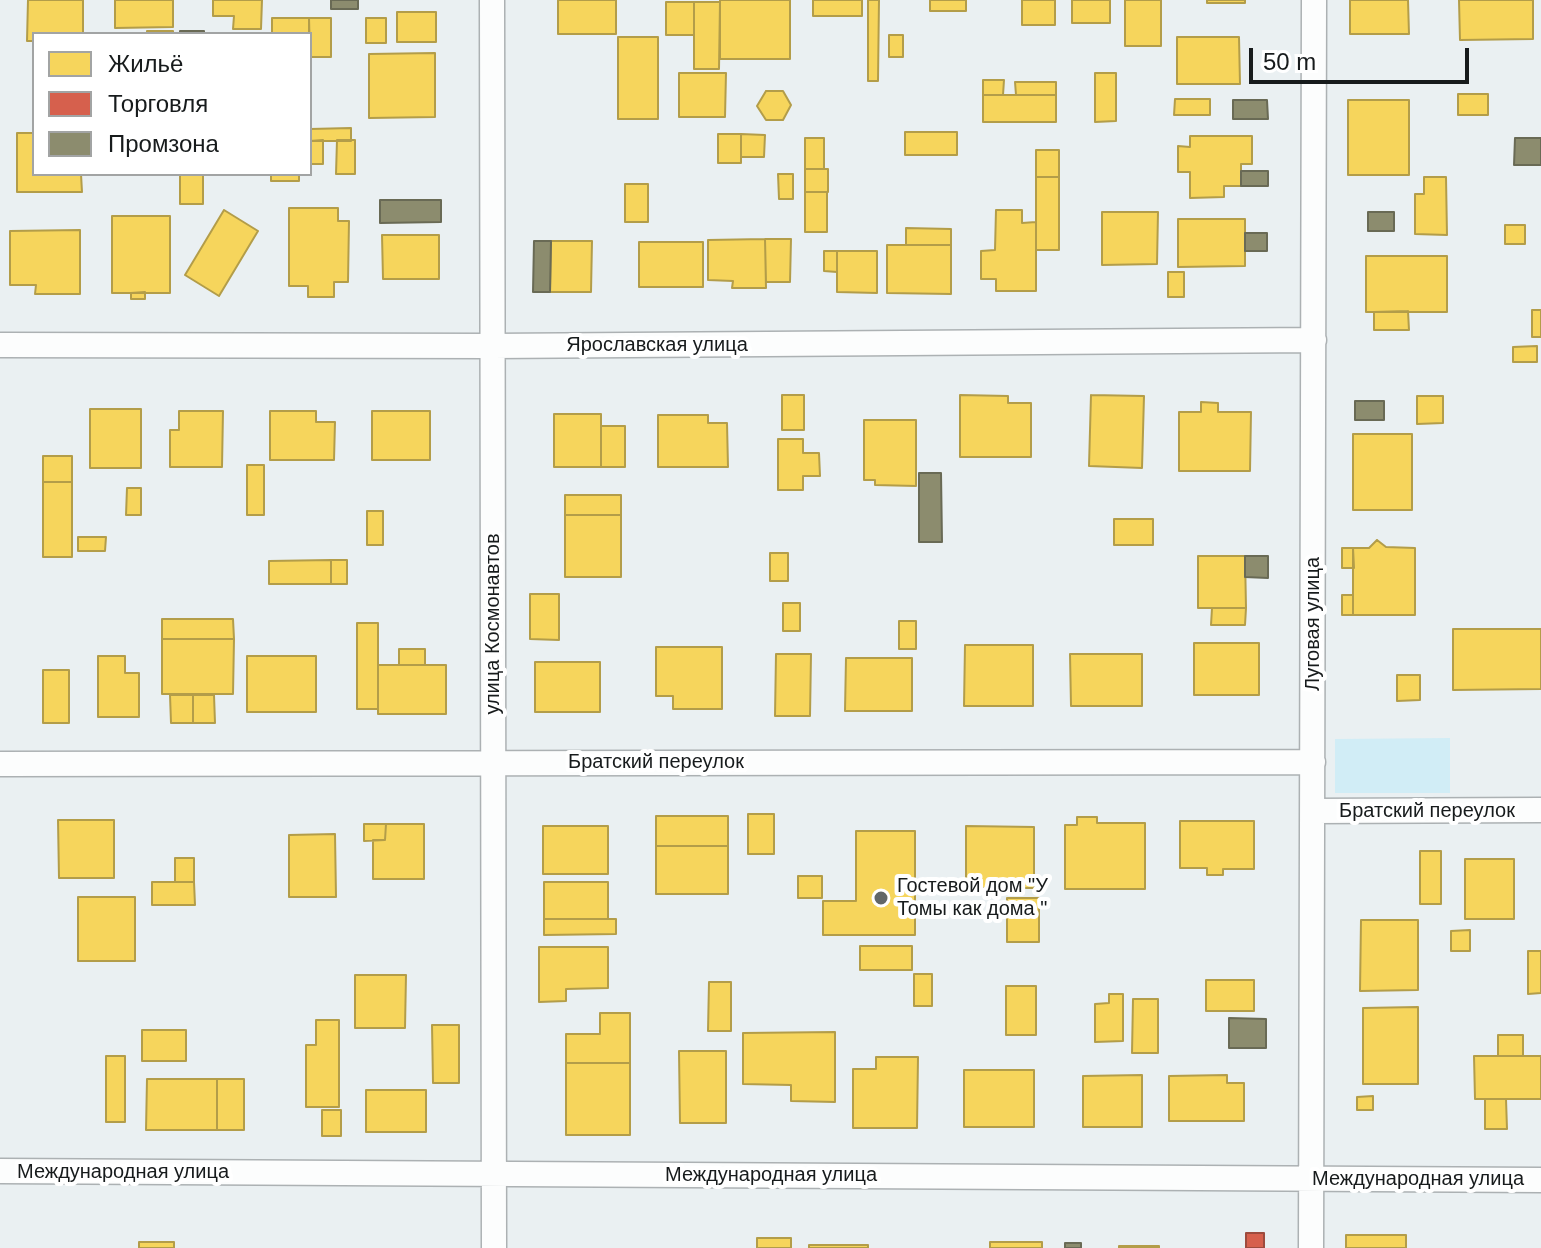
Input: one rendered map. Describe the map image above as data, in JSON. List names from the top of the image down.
{
  "streets": {
    "street": [
      "Ярославская улица",
      "улица Космонавтов",
      "Луговая улица",
      "Братский переулок",
      "Международная улица"
    ]
  },
  "crossings": [
    ["Ярославская улица", "улица Космонавтов"],
    ["Ярославская улица", "Луговая улица"],
    ["улица Космонавтов", "Братский переулок"],
    ["улица Космонавтов", "Международная улица"],
    ["Луговая улица", "Братский переулок"],
    ["Луговая улица", "Международная улица"]
  ],
  "places": ["Гостевой дом \"У Томы как дома \""],
  "legend": ["Жильё", "Торговля", "Промзона"],
  "scale_bar": "50 m"
}
